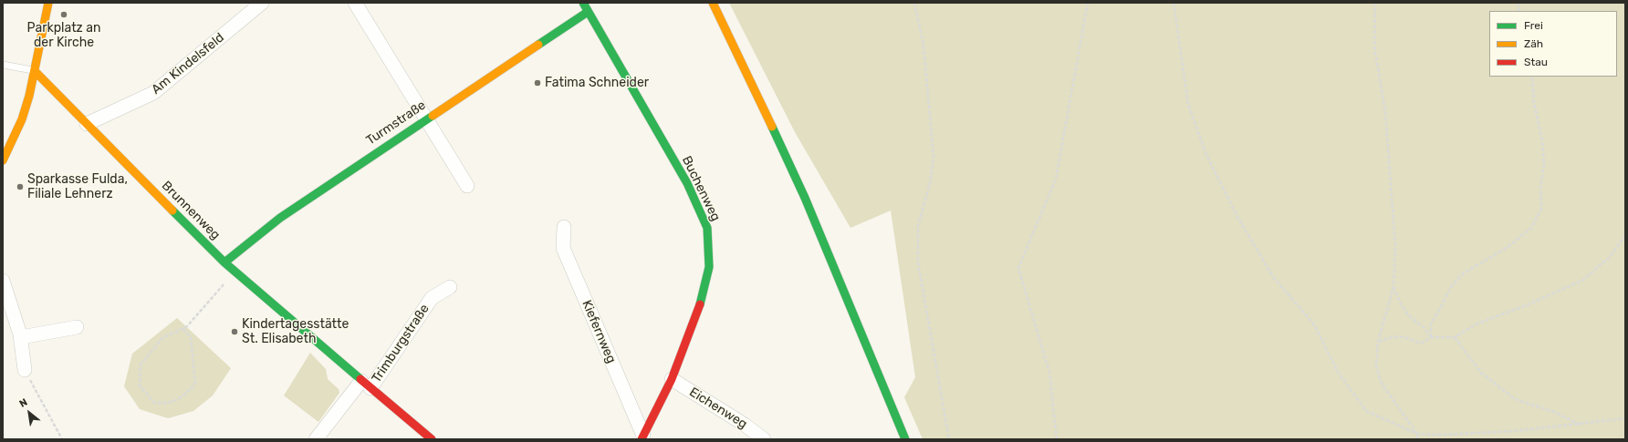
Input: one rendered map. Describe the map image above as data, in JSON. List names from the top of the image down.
{
  "streets": {
    "street": [
      "Am Kindelsfeld",
      "Turmstraße",
      "Buchenweg",
      "Brunnenweg",
      "Kiefernweg",
      "Trimburgstraße",
      "Eichenweg"
    ]
  },
  "crossings": [
    ["Am Kindelsfeld", "Brunnenweg"],
    ["Turmstraße", "Buchenweg"],
    ["Turmstraße", "Brunnenweg"],
    ["Buchenweg", "Kiefernweg"],
    ["Buchenweg", "Eichenweg"],
    ["Brunnenweg", "Trimburgstraße"]
  ],
  "places": [
    "Parkplatz an der Kirche",
    "Fatima Schneider",
    "Sparkasse Fulda, Filiale Lehnerz",
    "Kindertagesstätte St. Elisabeth"
  ],
  "legend": ["Frei", "Zäh", "Stau"],
  "north": "top left"
}
